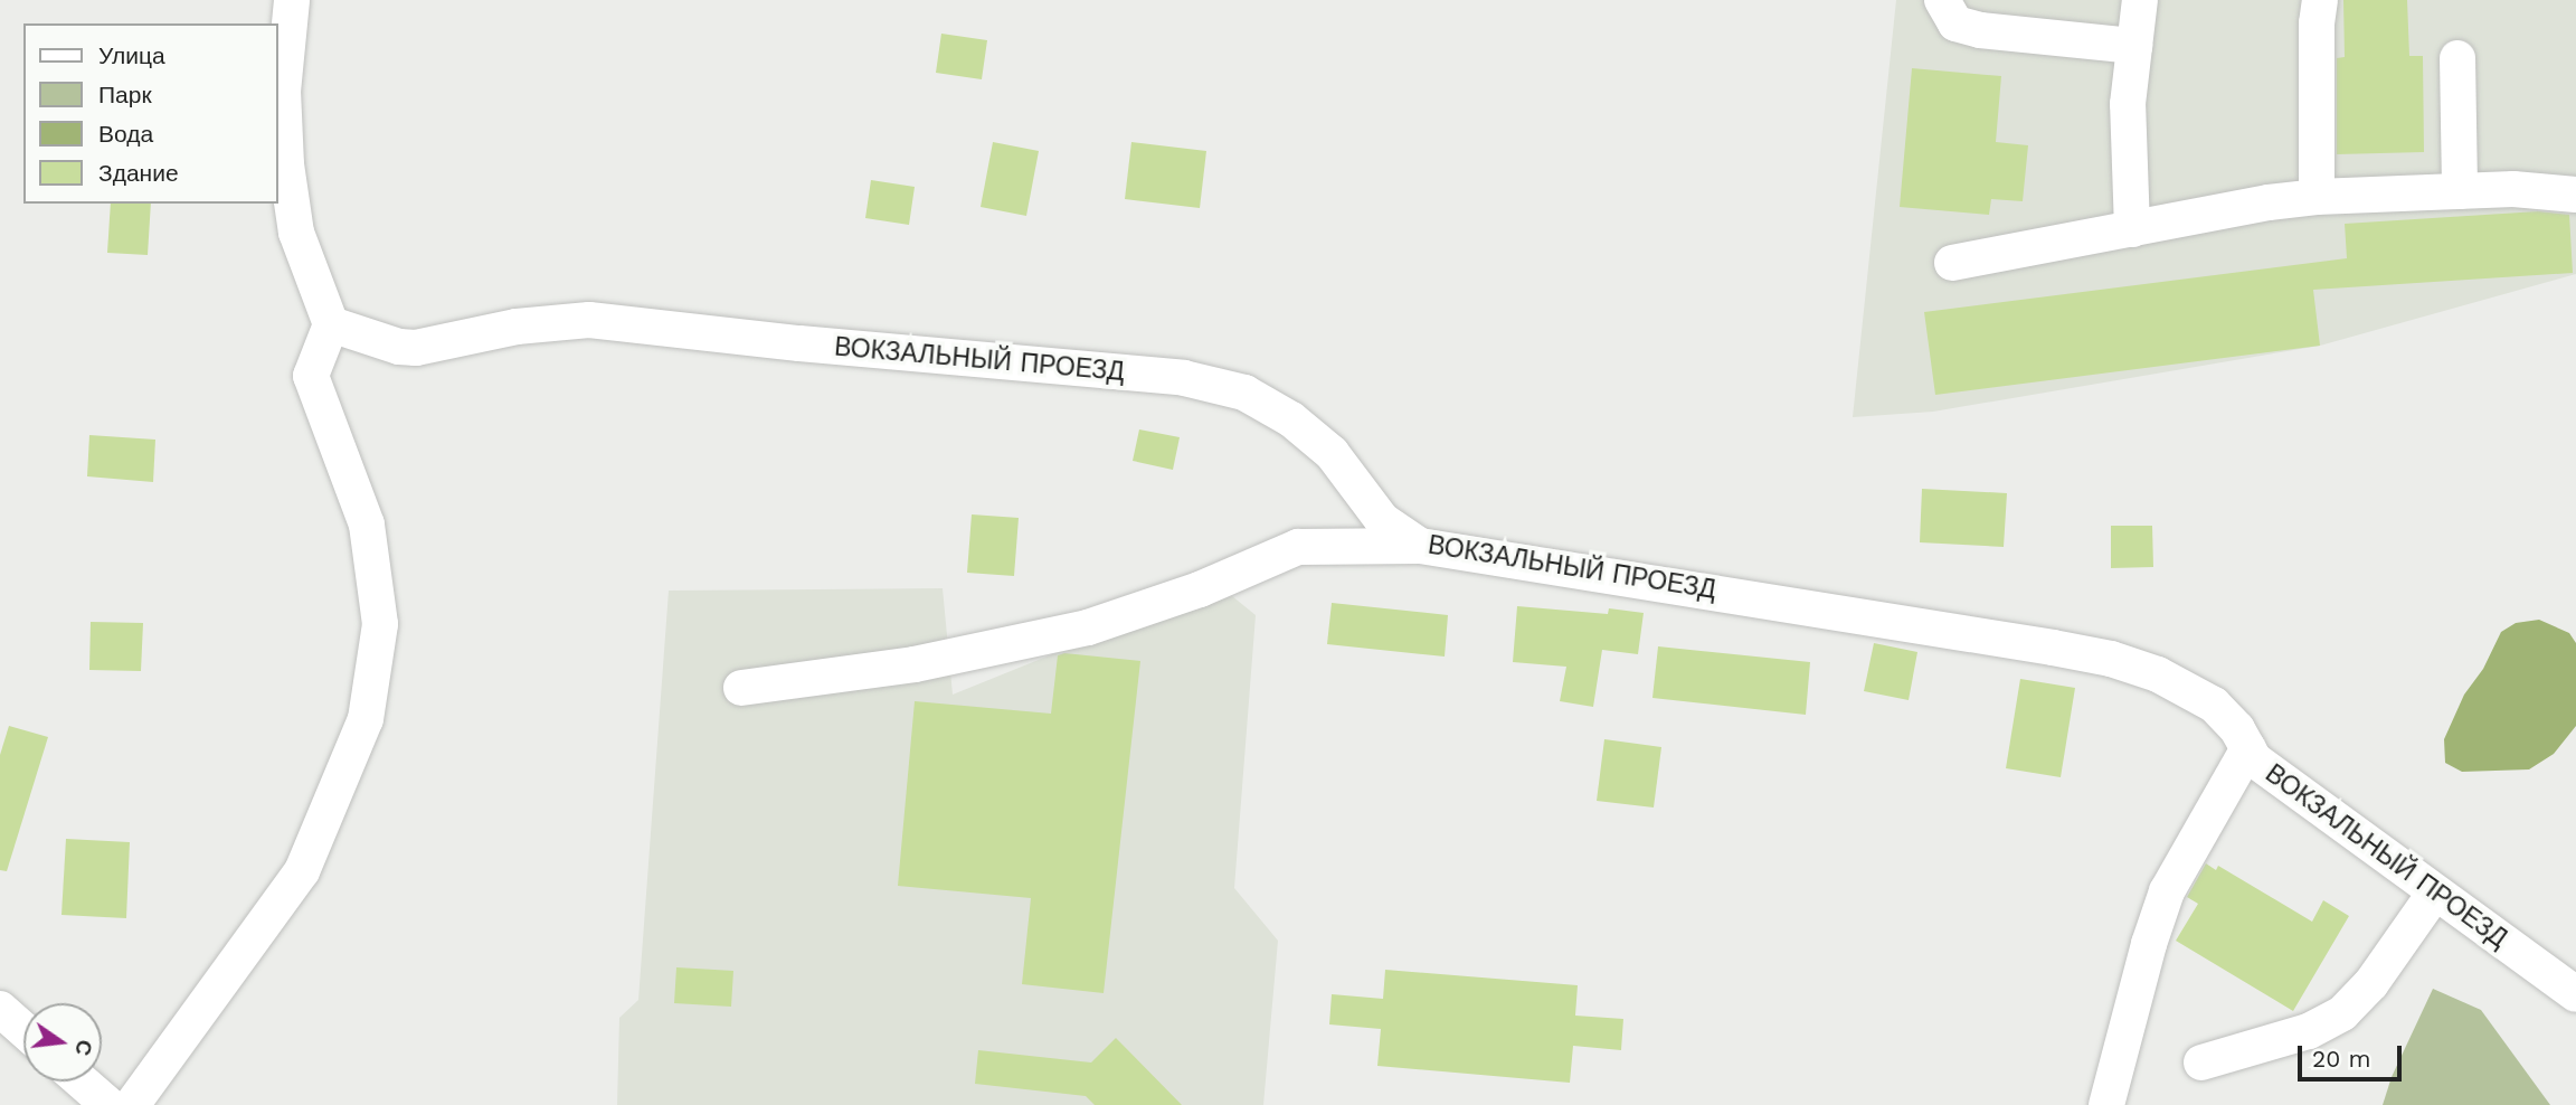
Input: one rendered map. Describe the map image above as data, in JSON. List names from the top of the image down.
{
  "streets": {
    "street": ["ВОКЗАЛЬНЫЙ ПРОЕЗД"]
  },
  "legend": [
    "Улица",
    "Парк",
    "Вода",
    "Здание"
  ],
  "scale_bar": "20 m",
  "north": "right"
}
